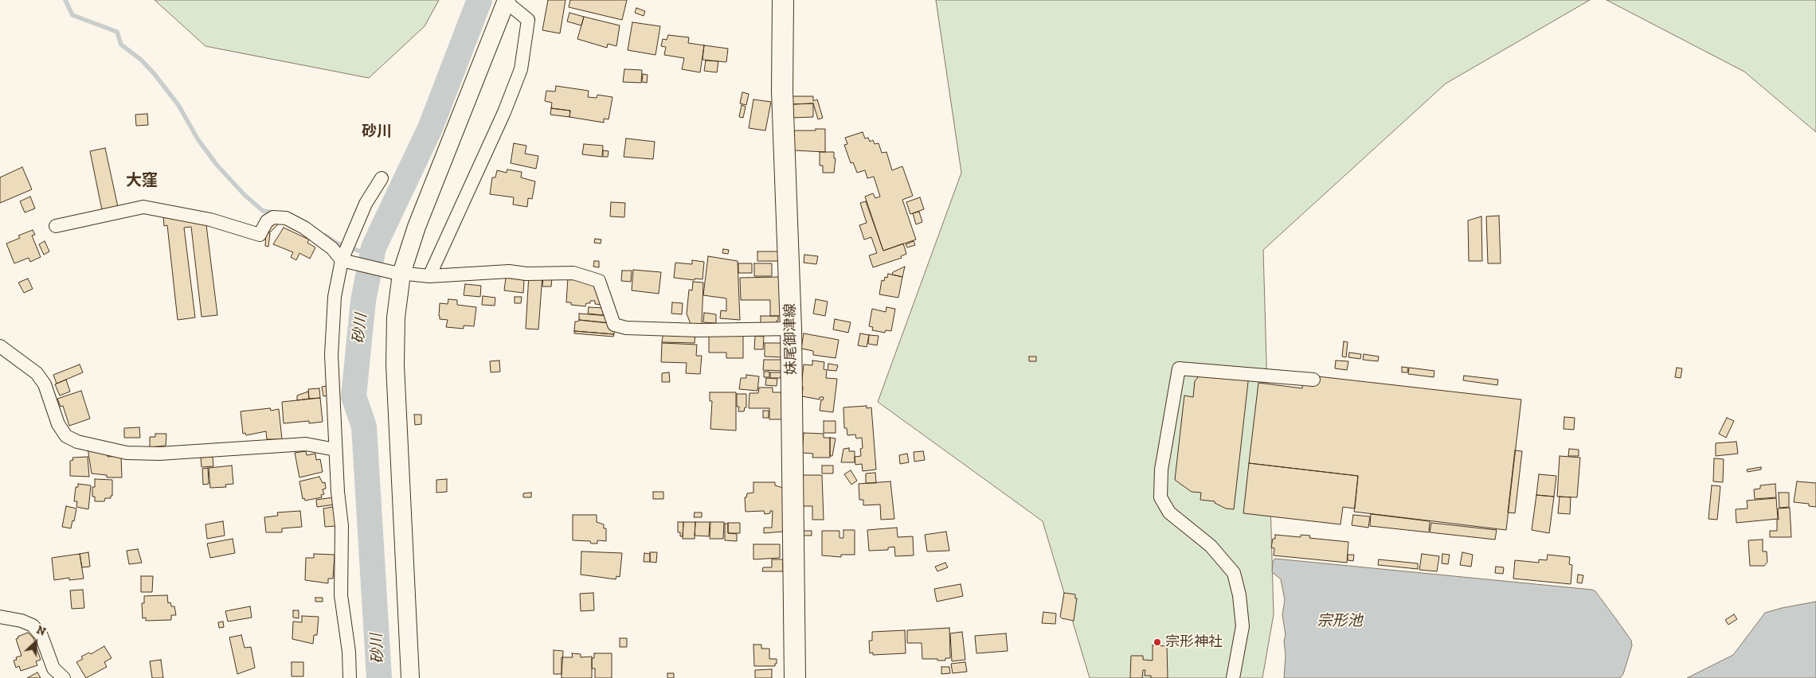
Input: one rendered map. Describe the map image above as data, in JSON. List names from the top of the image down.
{
  "streets": {
    "main road": ["妹尾御津線"]
  },
  "districts": ["砂川", "大窪"],
  "water": ["砂川", "宗形池"],
  "places": ["宗形神社"],
  "north": "top right"
}
